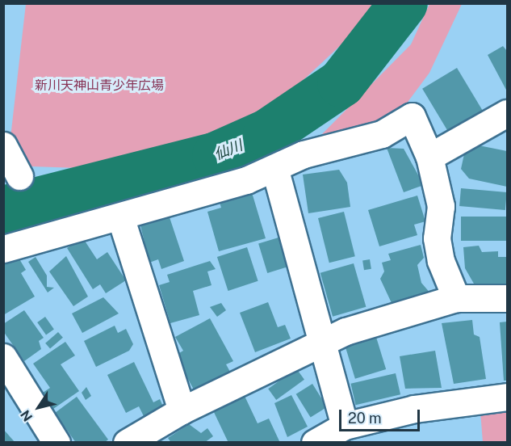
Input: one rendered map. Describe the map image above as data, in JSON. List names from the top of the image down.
{
  "water": ["仙川"],
  "parks": ["新川天神山青少年広場"],
  "scale_bar": "20 m",
  "north": "bottom left"
}
